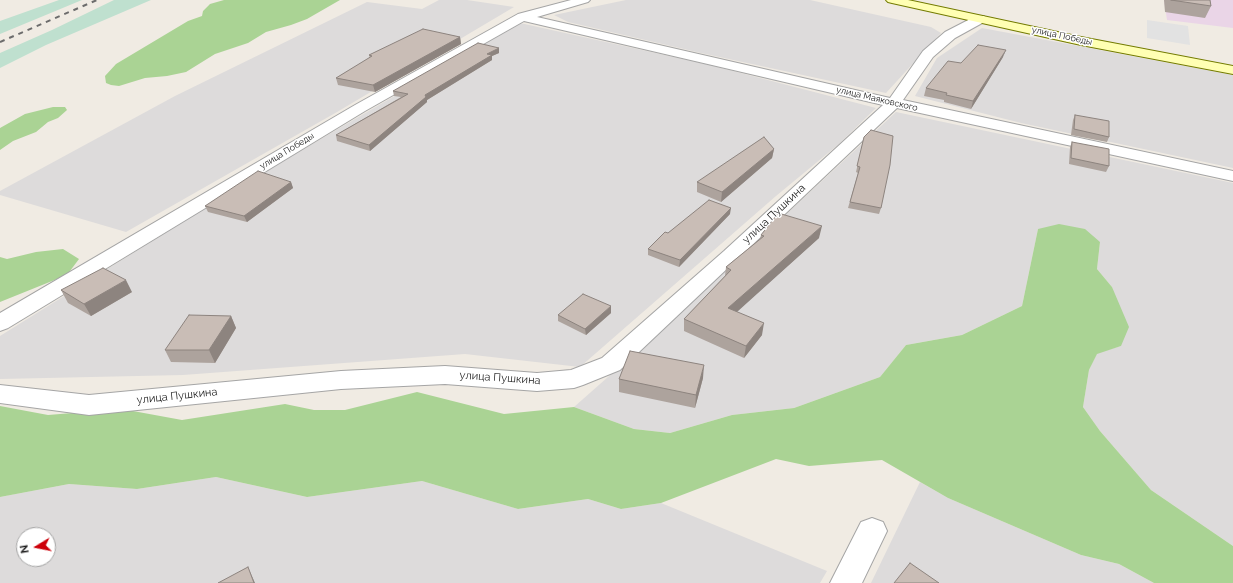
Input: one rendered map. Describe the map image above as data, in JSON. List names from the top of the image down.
{
  "streets": {
    "street": ["улица Победы", "улица Маяковского", "улица Пушкина"]
  },
  "crossings": [
    ["улица Победы", "улица Маяковского"],
    ["улица Победы", "улица Пушкина"],
    ["улица Маяковского", "улица Пушкина"]
  ],
  "north": "left"
}
